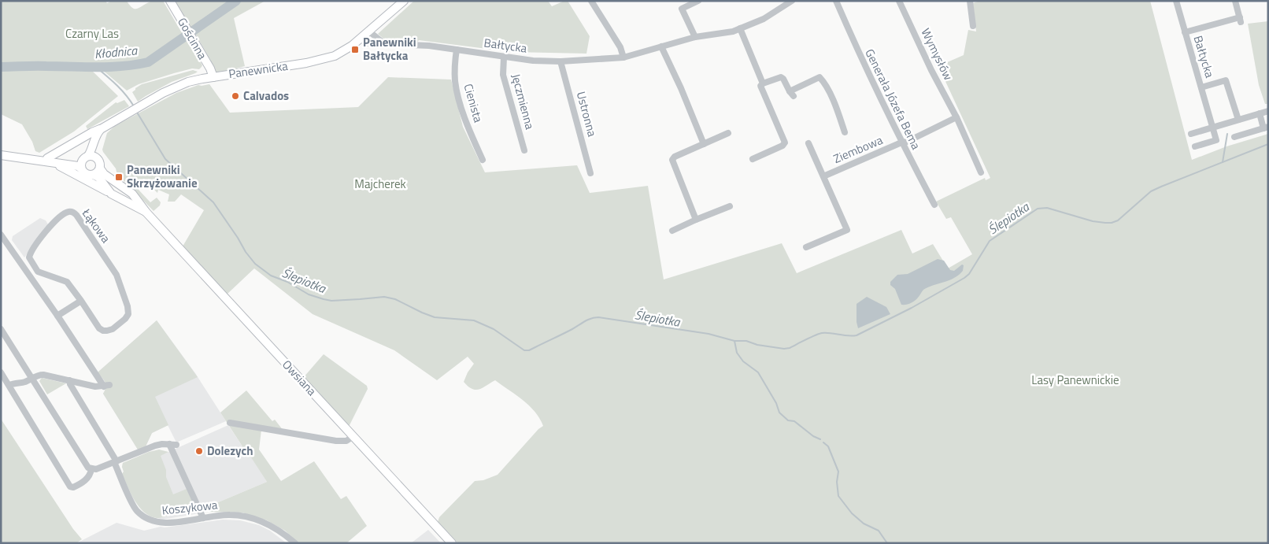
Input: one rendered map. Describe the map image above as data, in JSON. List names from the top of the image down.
{
  "streets": {
    "street": [
      "Gościnna",
      "Bałtycka",
      "Wymysłów",
      "Panewnicka",
      "Generała Józefa Bema",
      "Jęczmienna",
      "Cienista",
      "Ustronna",
      "Ziembowa",
      "Łąkowa",
      "Owsiana",
      "Koszykowa"
    ]
  },
  "crossings": [
    ["Gościnna", "Panewnicka"],
    ["Bałtycka", "Panewnicka"],
    ["Bałtycka", "Jęczmienna"],
    ["Bałtycka", "Cienista"],
    ["Bałtycka", "Ustronna"],
    ["Generała Józefa Bema", "Ziembowa"]
  ],
  "water": ["Kłodnica", "Ślepiotka"],
  "parks": ["Czarny Las", "Majcherek", "Lasy Panewnickie"],
  "places": {
    "transit": ["Panewniki Bałtycka", "Panewniki Skrzyżowanie"],
    "other": ["Calvados", "Dolezych"]
  }
}
